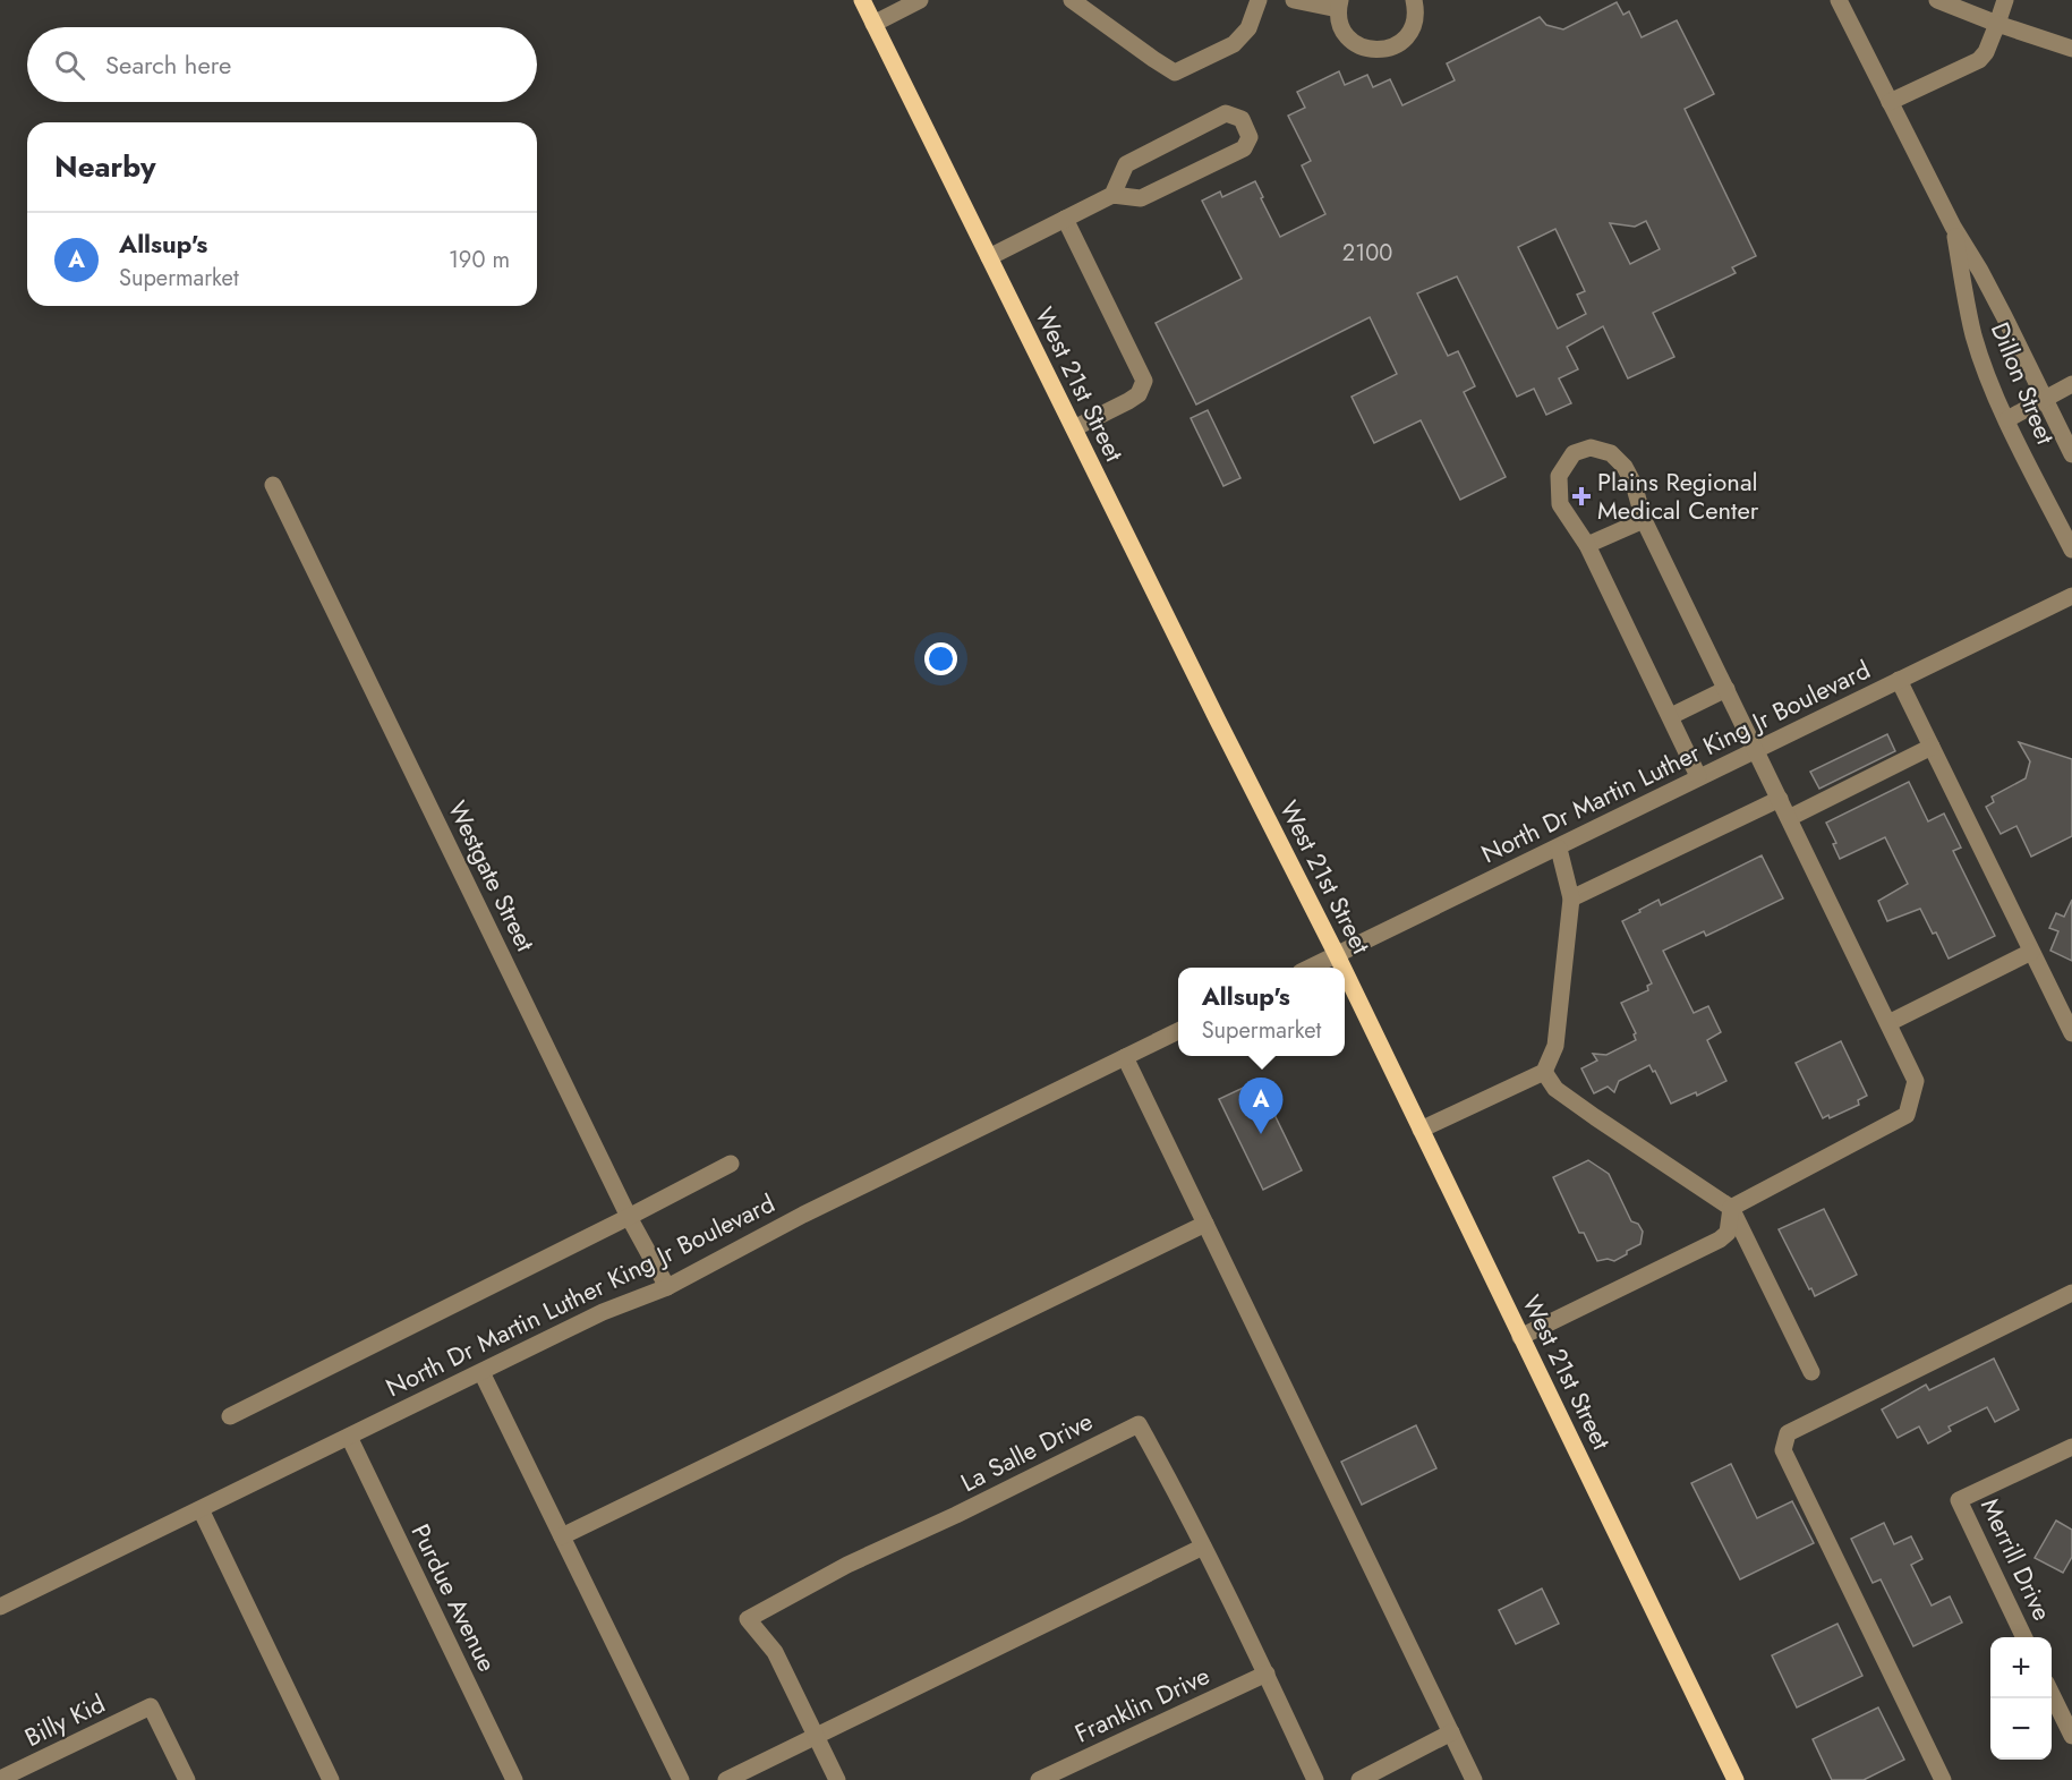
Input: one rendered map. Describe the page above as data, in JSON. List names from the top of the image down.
{
  "streets": {
    "main road": ["West 21st Street"],
    "street": [
      "Dillon Street",
      "North Dr Martin Luther King Jr Boulevard",
      "Westgate Street",
      "La Salle Drive",
      "Merrill Drive",
      "Purdue Avenue",
      "Franklin Drive",
      "Billy Kid"
    ]
  },
  "crossings": [
    ["West 21st Street", "North Dr Martin Luther King Jr Boulevard"],
    ["North Dr Martin Luther King Jr Boulevard", "Westgate Street"],
    ["North Dr Martin Luther King Jr Boulevard", "Purdue Avenue"],
    ["La Salle Drive", "Franklin Drive"]
  ],
  "places": {
    "health": ["Plains Regional Medical Center"]
  },
  "house_numbers": ["2100"],
  "page": {
    "search": "Search here",
    "heading": "Nearby",
    "list": [
      {
        "mark": "A",
        "name": "Allsup's",
        "note": "Supermarket",
        "value": "190 m"
      }
    ],
    "popup": ["Allsup's", "Supermarket"],
    "pins": "A",
    "map_buttons": ["+", "−"]
  }
}
